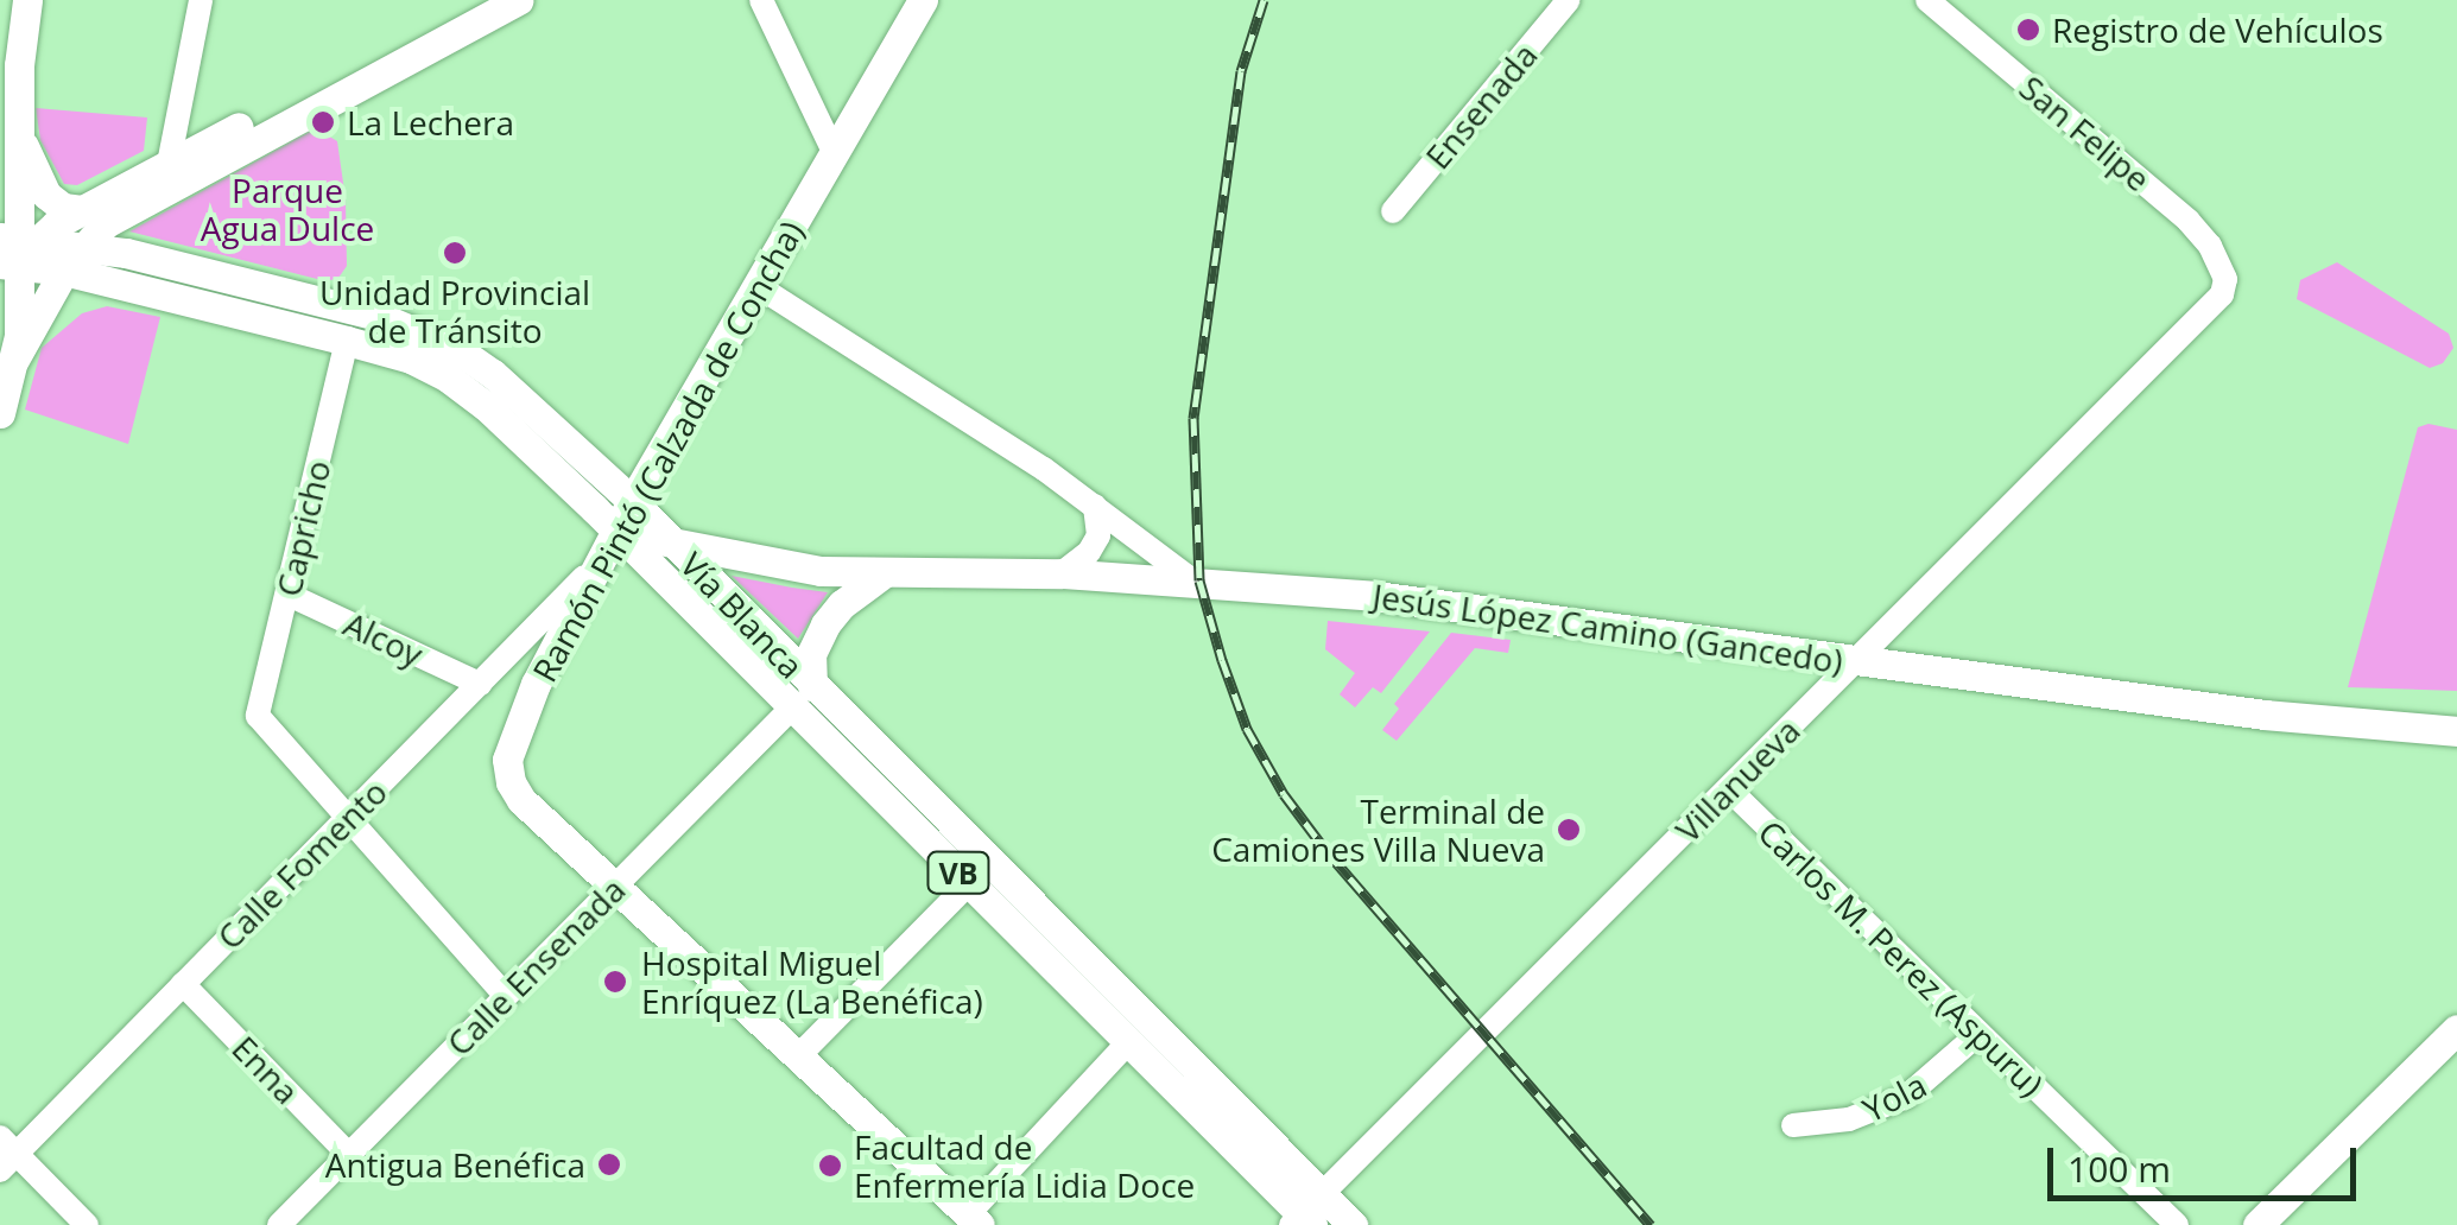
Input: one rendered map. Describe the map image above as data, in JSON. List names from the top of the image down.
{
  "streets": {
    "main road": [
      "Ramón Pintó (Calzada de Concha)",
      "Vía Blanca",
      "Jesús López Camino (Gancedo)",
      "VB"
    ],
    "street": [
      "Ensenada",
      "San Felipe",
      "Capricho",
      "Alcoy",
      "Villanueva",
      "Calle Fomento",
      "Carlos M. Perez (Aspuru)",
      "Calle Ensenada",
      "Enna",
      "Yola"
    ]
  },
  "crossings": [
    ["San Felipe", "Villanueva"],
    ["Ramón Pintó (Calzada de Concha)", "Vía Blanca"],
    ["Ramón Pintó (Calzada de Concha)", "Calle Fomento"],
    ["Ramón Pintó (Calzada de Concha)", "Calle Ensenada"],
    ["Capricho", "Vía Blanca"],
    ["Capricho", "Alcoy"],
    ["Capricho", "Calle Fomento"],
    ["Vía Blanca", "Villanueva"],
    ["Vía Blanca", "Calle Fomento"],
    ["Vía Blanca", "Calle Ensenada"],
    ["Jesús López Camino (Gancedo)", "Villanueva"],
    ["Alcoy", "Calle Fomento"],
    ["Villanueva", "Carlos M. Perez (Aspuru)"],
    ["Calle Fomento", "Enna"],
    ["Carlos M. Perez (Aspuru)", "Yola"],
    ["Calle Ensenada", "Enna"]
  ],
  "parks": ["Parque Agua Dulce"],
  "places": [
    "Registro de Vehículos",
    "La Lechera",
    "Unidad Provincial de Tránsito",
    "Terminal de Camiones Villa Nueva",
    "Hospital Miguel Enríquez (La Benéfica)",
    "Antigua Benéfica",
    "Facultad de Enfermería Lidia Doce"
  ],
  "scale_bar": "100 m"
}
